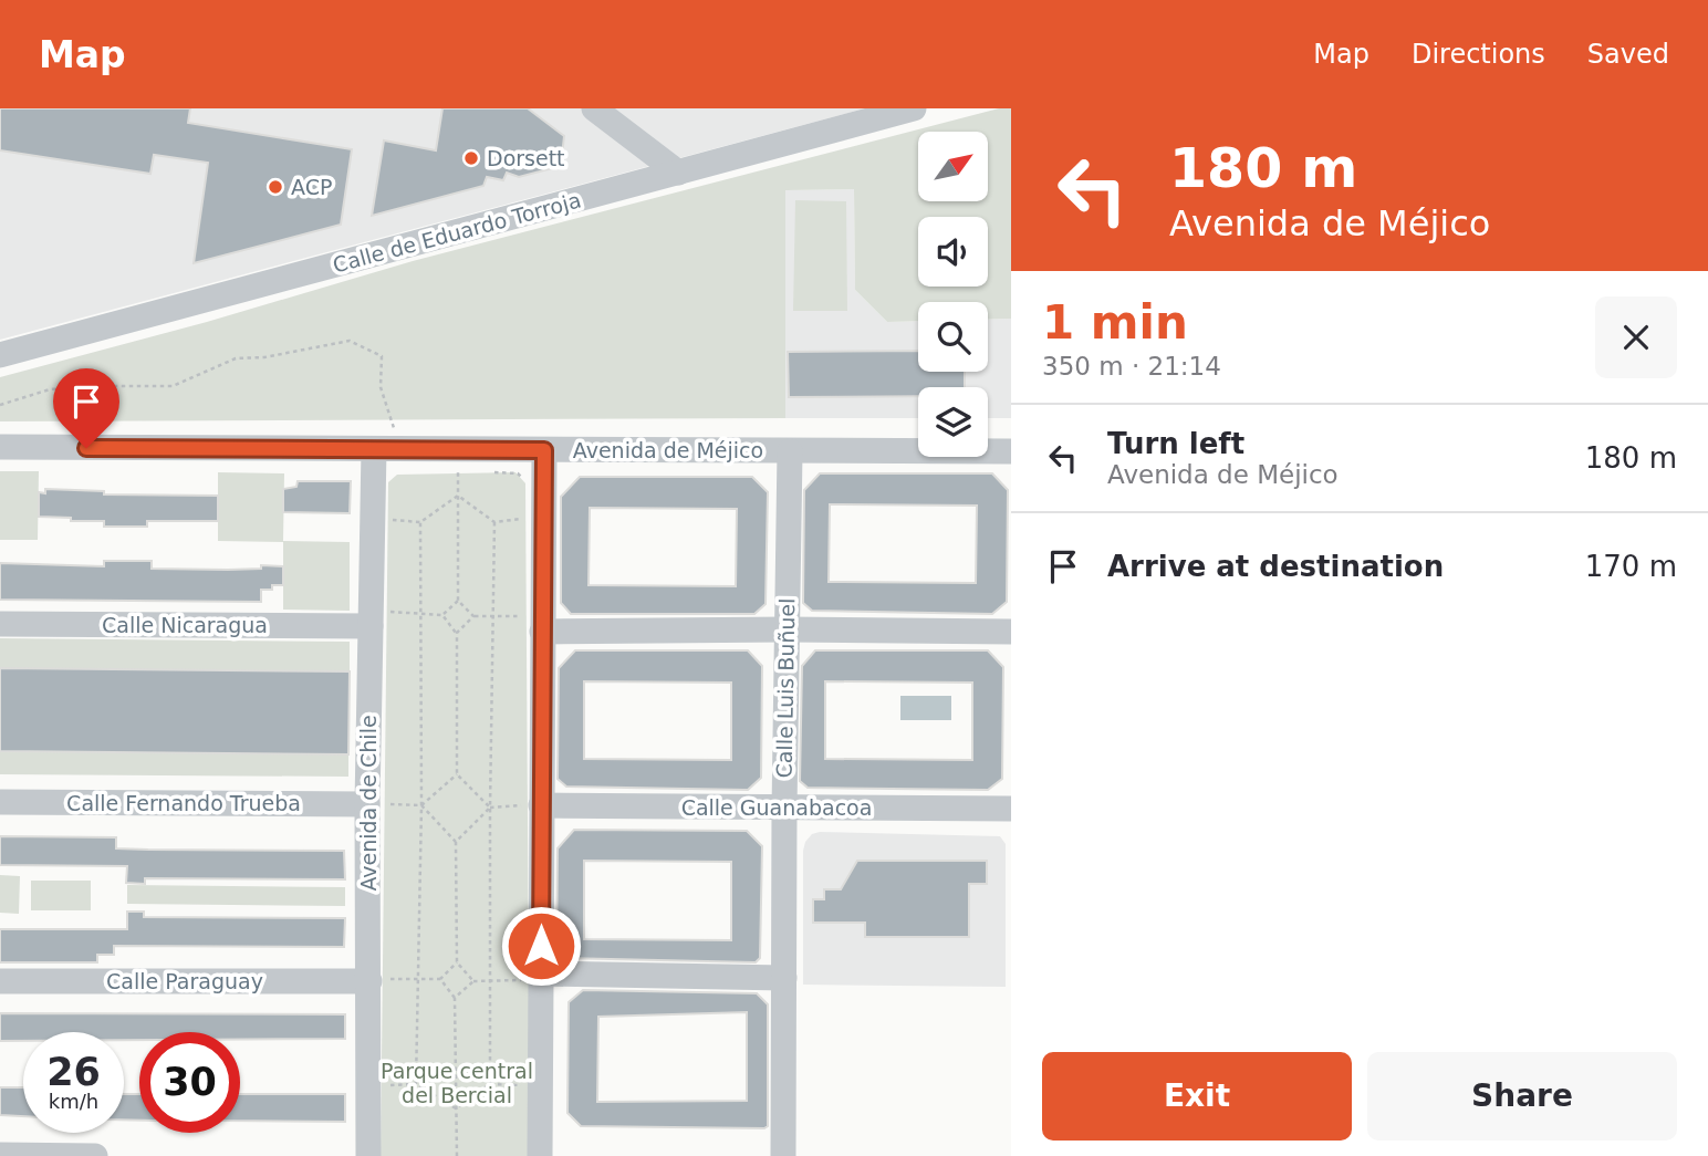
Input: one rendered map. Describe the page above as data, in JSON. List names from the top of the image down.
{
  "streets": {
    "street": [
      "Calle de Eduardo Torroja",
      "Avenida de Méjico",
      "Calle Nicaragua",
      "Calle Luis Buñuel",
      "Calle Fernando Trueba",
      "Avenida de Chile",
      "Calle Guanabacoa",
      "Calle Paraguay"
    ]
  },
  "crossings": [
    ["Avenida de Méjico", "Calle Luis Buñuel"],
    ["Avenida de Méjico", "Avenida de Chile"],
    ["Calle Nicaragua", "Avenida de Chile"],
    ["Calle Luis Buñuel", "Calle Guanabacoa"],
    ["Calle Fernando Trueba", "Avenida de Chile"],
    ["Avenida de Chile", "Calle Paraguay"]
  ],
  "parks": ["Parque central del Bercial"],
  "places": ["Dorsett", "ACP"],
  "north": "top right",
  "page": {
    "header": "Map",
    "nav": ["Map", "Directions", "Saved"],
    "turn": ["180 m", "Avenida de Méjico"],
    "heading": ["1 min", "350 m · 21:14"],
    "list": [
      {
        "name": "Turn left",
        "note": "Avenida de Méjico",
        "value": "180 m"
      },
      {
        "name": "Arrive at destination",
        "value": "170 m"
      }
    ],
    "speed": "26 km/h",
    "limit": "30",
    "buttons": ["Exit", "Share"]
  }
}
